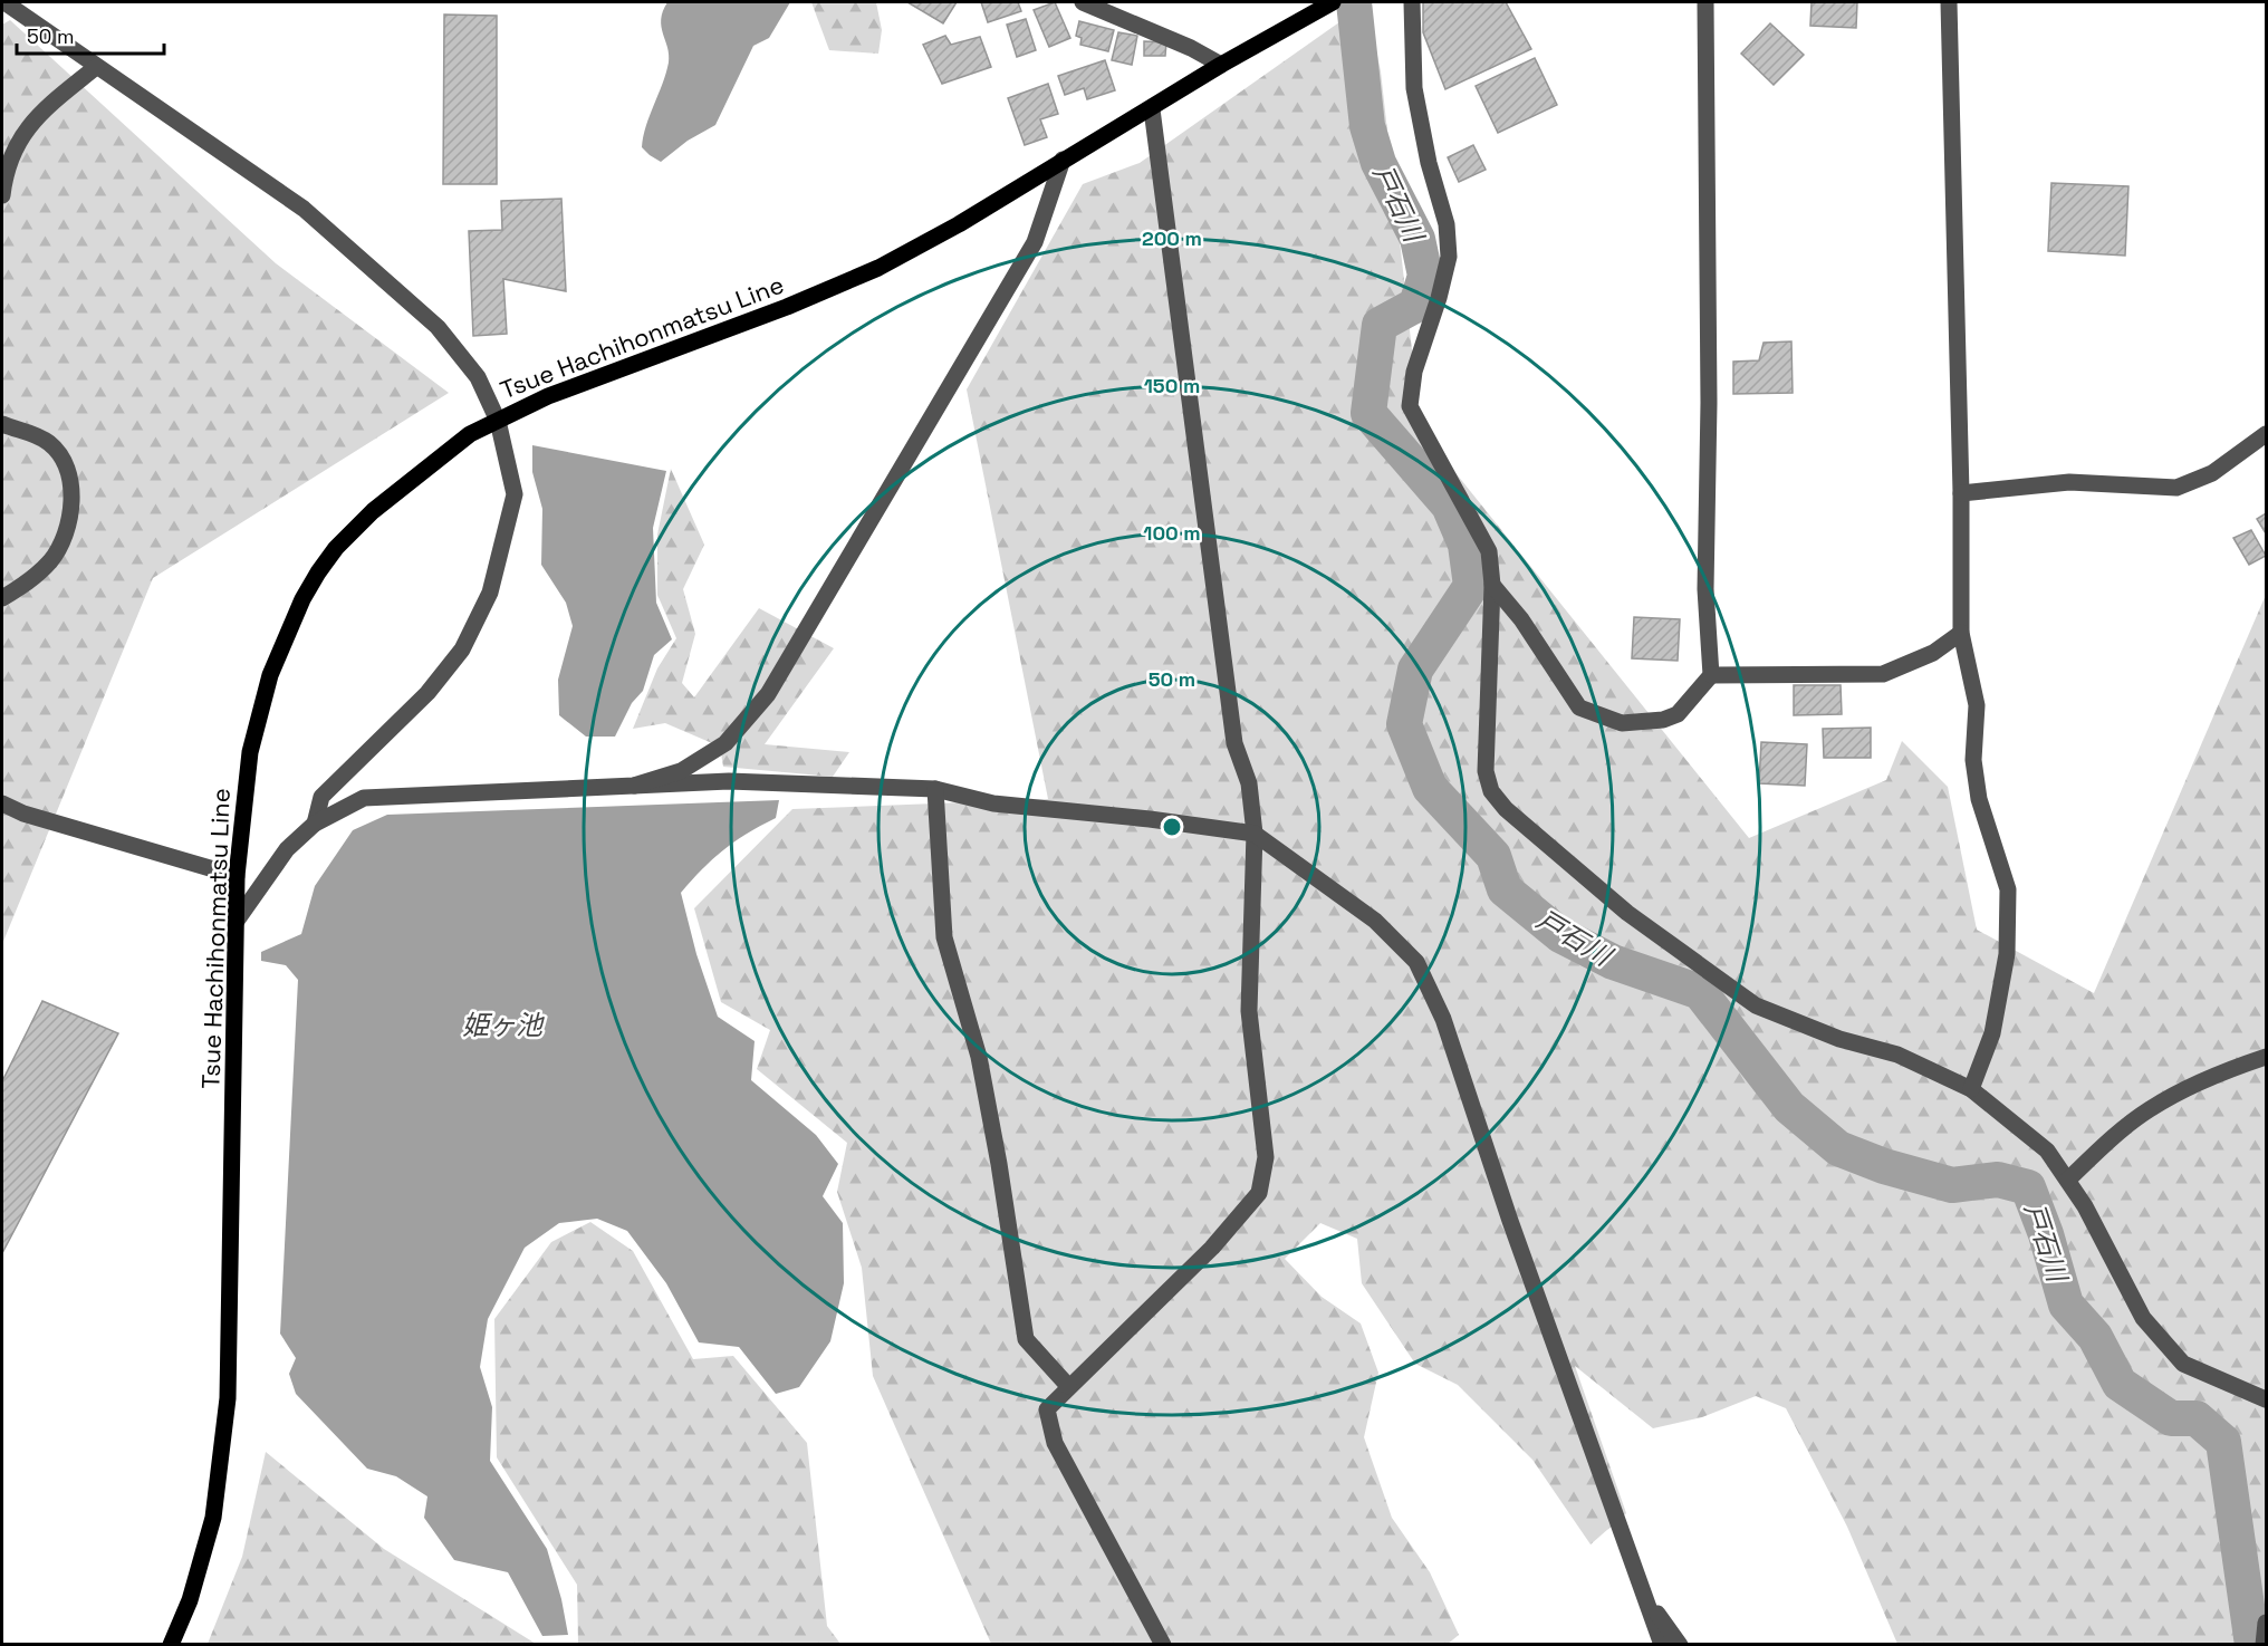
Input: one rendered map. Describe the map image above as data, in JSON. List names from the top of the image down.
{
  "streets": {
    "main road": ["Tsue Hachihonmatsu Line"]
  },
  "water": ["戸石川", "姫ヶ池"],
  "scale_bar": "50 m",
  "rings": [
    "200 m",
    "150 m",
    "100 m",
    "50 m"
  ]
}
